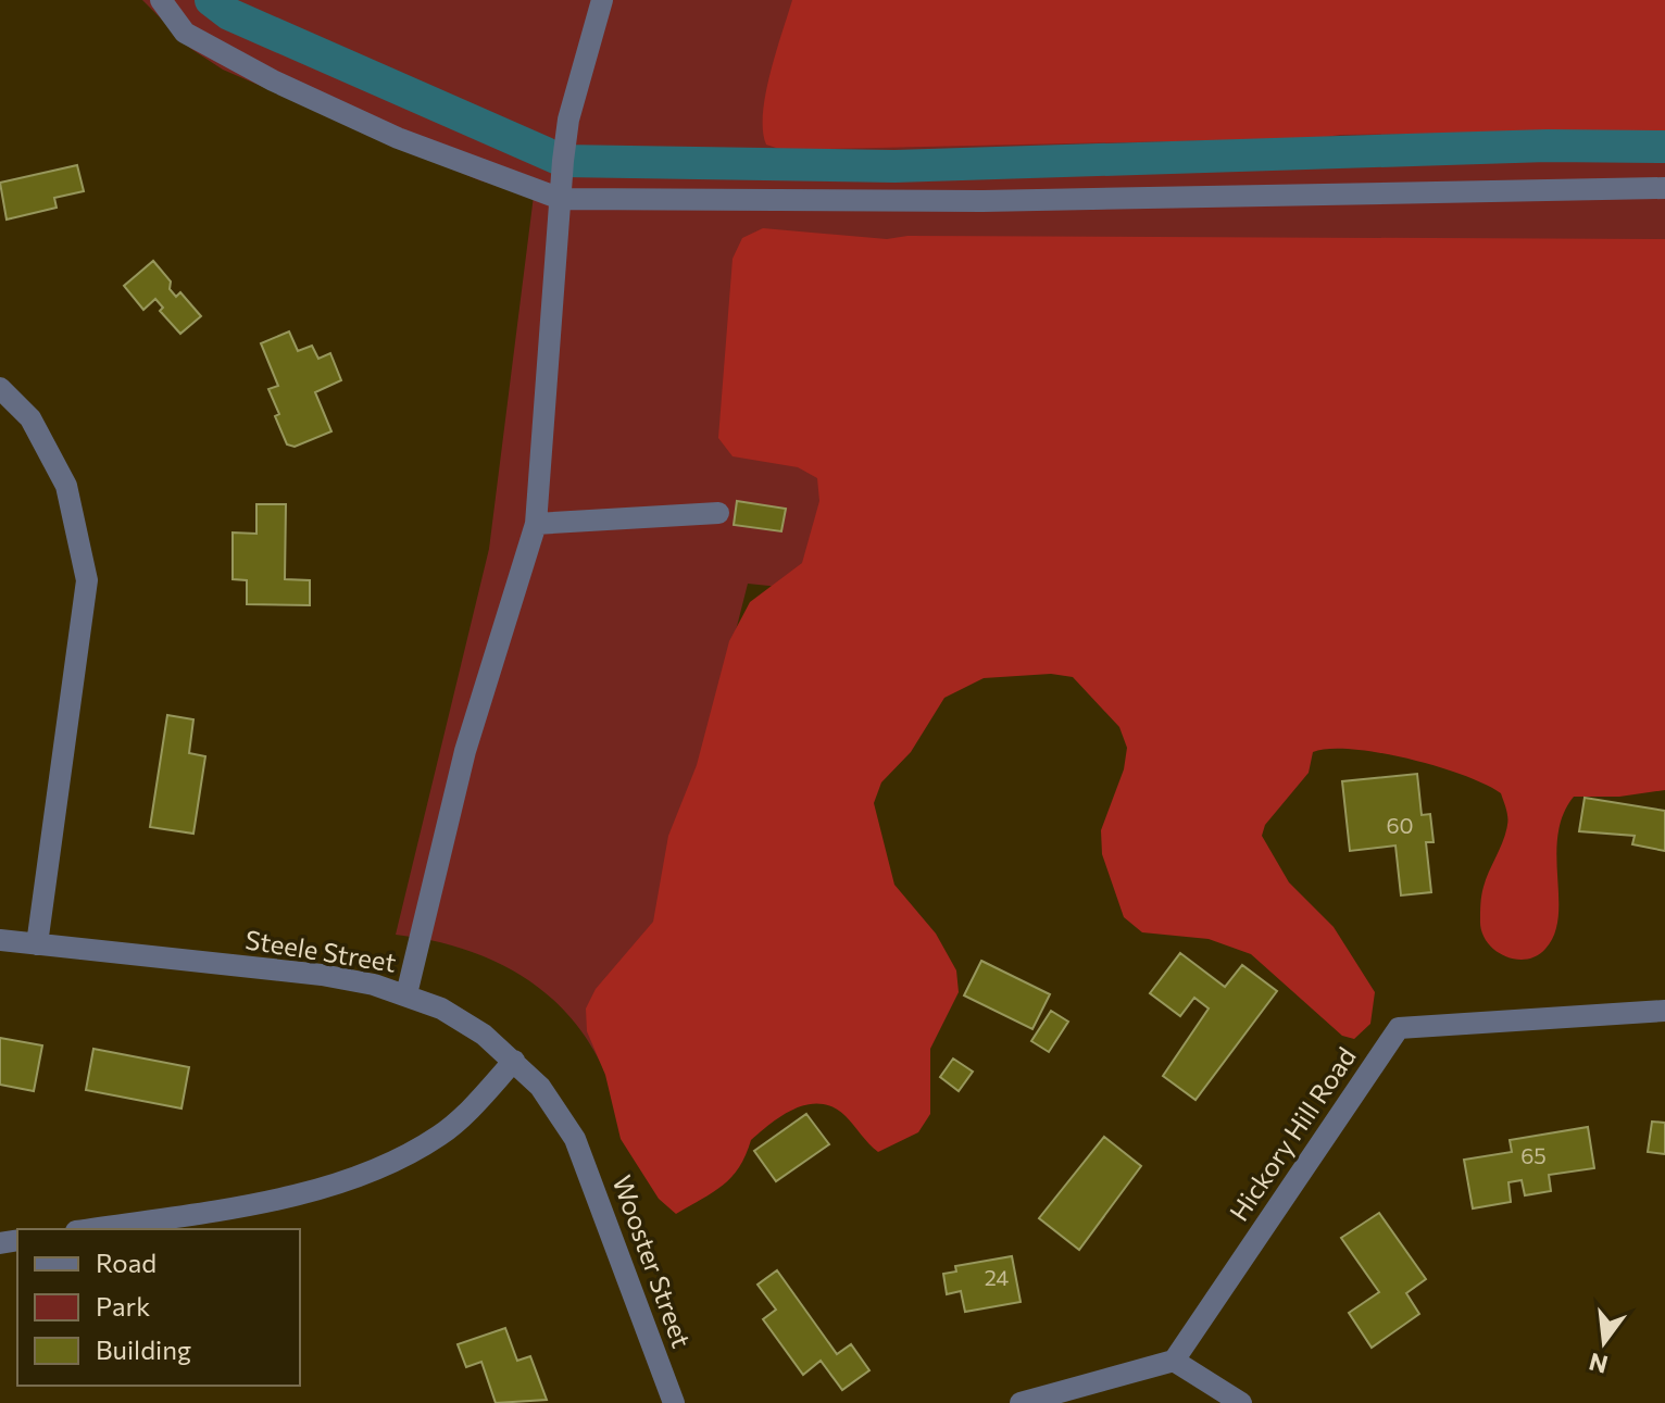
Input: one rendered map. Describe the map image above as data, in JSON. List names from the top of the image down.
{
  "streets": {
    "street": ["Steele Street", "Hickory Hill Road", "Wooster Street"]
  },
  "crossings": [
    ["Steele Street", "Wooster Street"]
  ],
  "house_numbers": ["60", "65", "24"],
  "legend": ["Road", "Park", "Building"],
  "north": "bottom"
}
